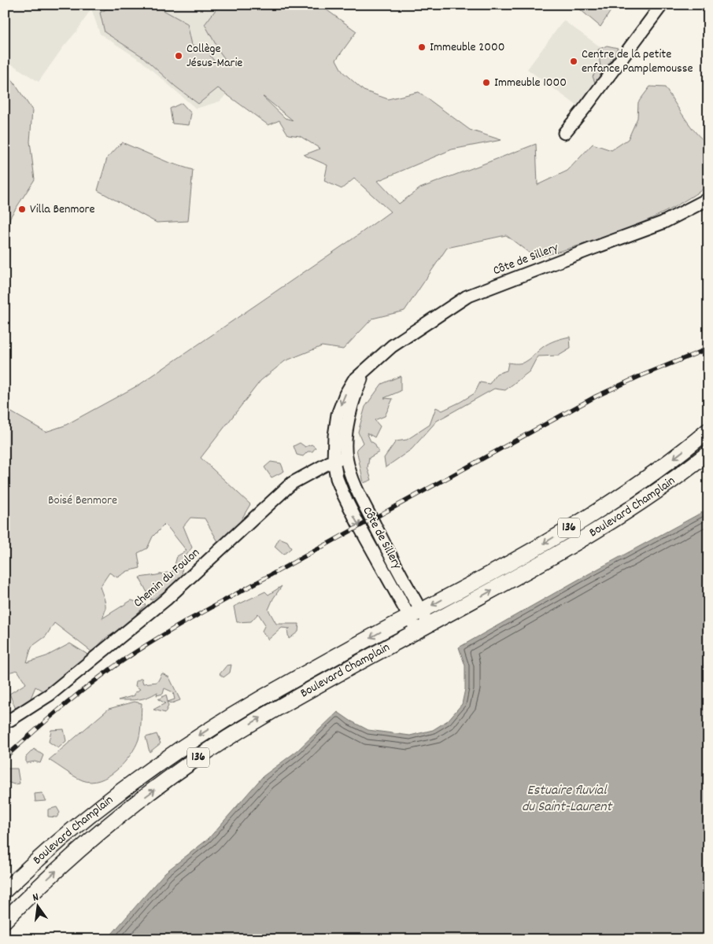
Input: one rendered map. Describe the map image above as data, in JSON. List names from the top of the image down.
{
  "streets": {
    "main road": ["Boulevard Champlain", "136"],
    "street": ["Côte de Sillery", "Chemin du Foulon"]
  },
  "crossings": [
    ["Côte de Sillery", "Boulevard Champlain"],
    ["Côte de Sillery", "Chemin du Foulon"]
  ],
  "water": ["Estuaire fluvial du Saint-Laurent"],
  "parks": ["Boisé Benmore"],
  "places": [
    "Immeuble 2000",
    "Collège Jésus-Marie",
    "Centre de la petite enfance Pamplemousse",
    "Immeuble 1000",
    "Villa Benmore"
  ],
  "north": "top"
}
